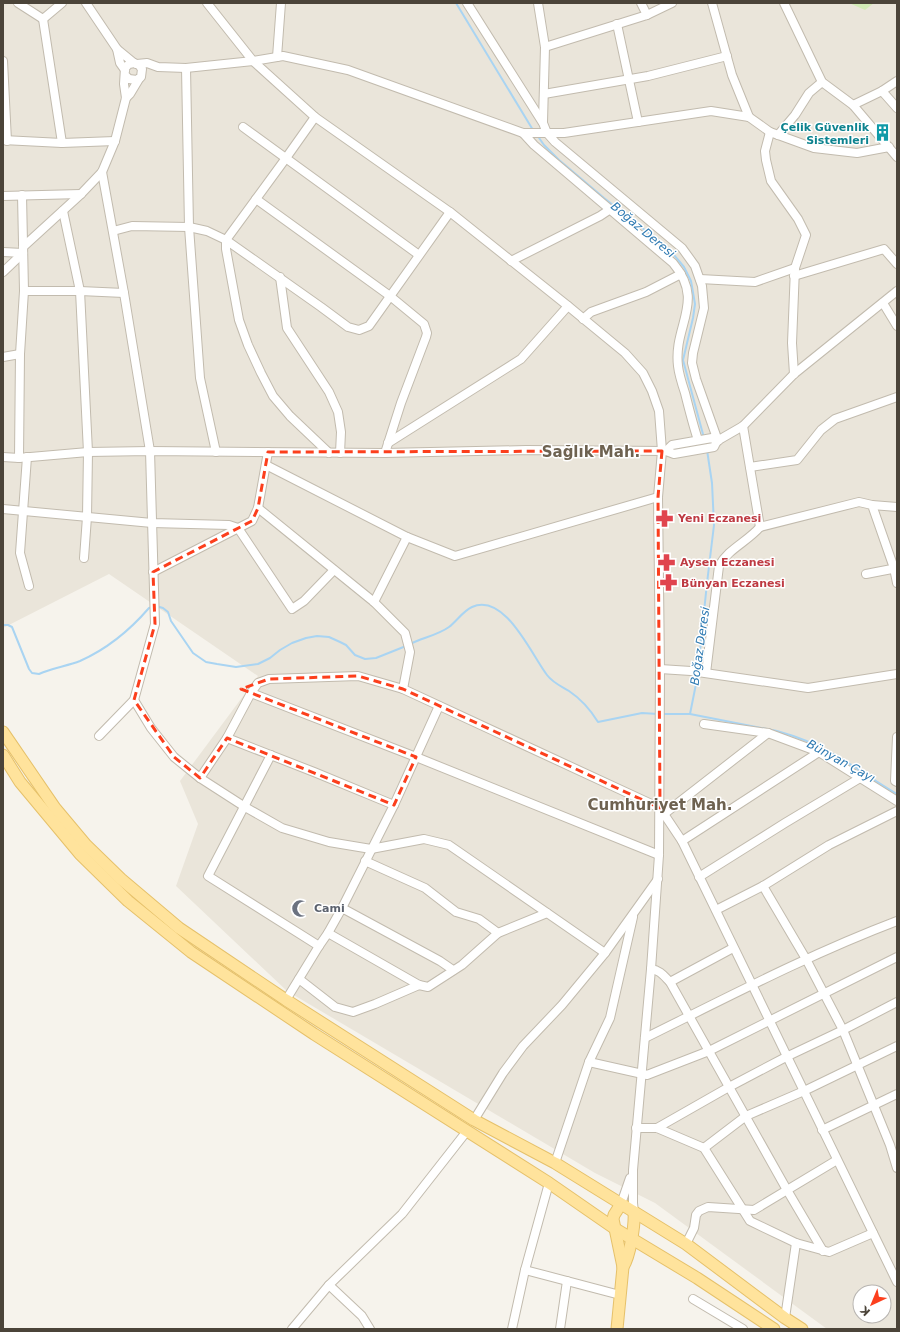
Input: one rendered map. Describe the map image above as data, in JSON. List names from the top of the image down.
{
  "districts": ["Sağlık Mah.", "Cumhuriyet Mah."],
  "water": ["Boğaz Deresi", "Bünyan Çayı"],
  "places": {
    "building": ["Çelik Güvenlik Sistemleri"],
    "pharmacy": ["Yeni Eczanesi", "Aysen Eczanesi", "Bünyan Eczanesi"],
    "mosque": ["Cami"]
  },
  "north": "bottom left"
}
